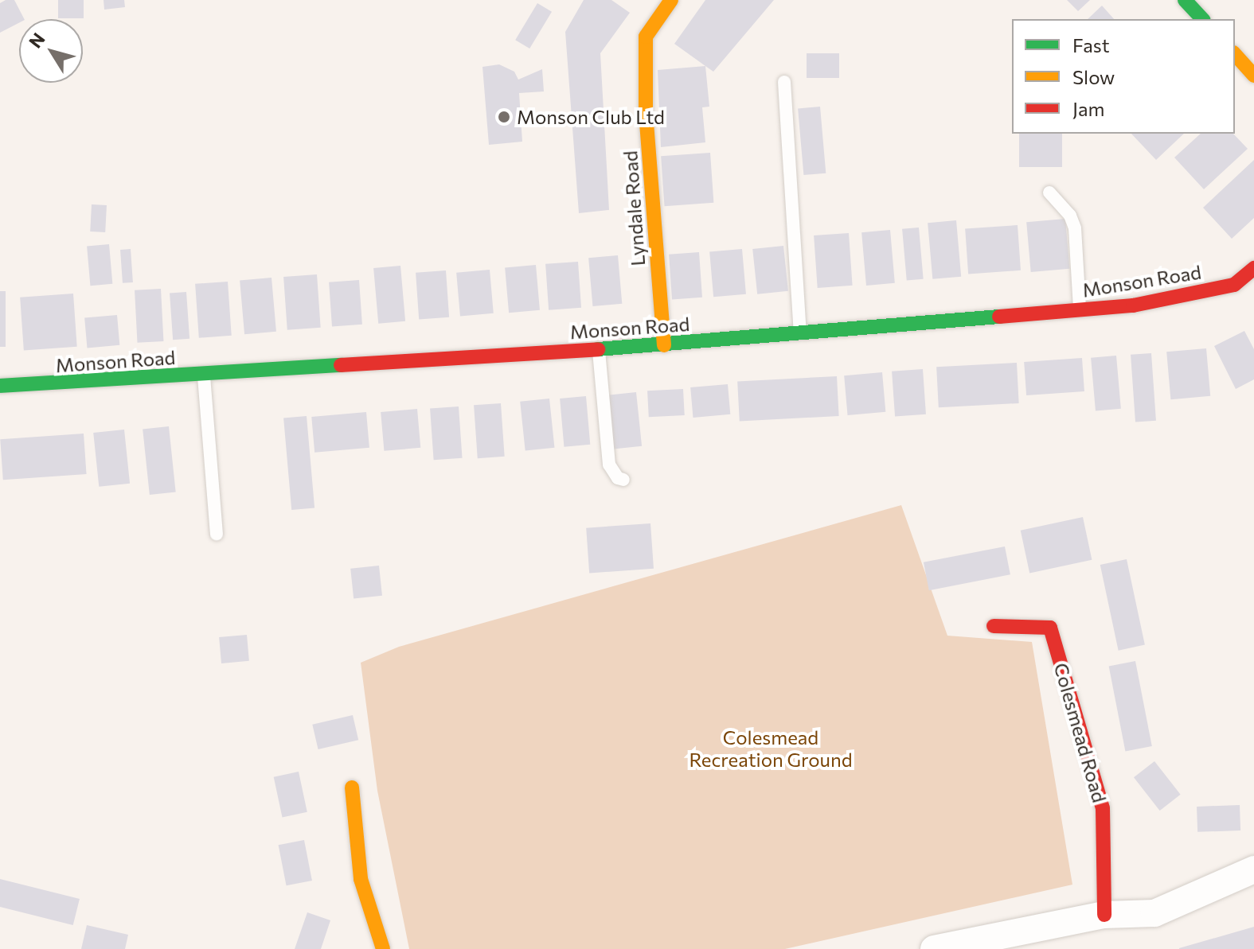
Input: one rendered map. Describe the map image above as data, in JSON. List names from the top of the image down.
{
  "streets": {
    "street": ["Lyndale Road", "Monson Road", "Colesmead Road"]
  },
  "crossings": [
    ["Lyndale Road", "Monson Road"]
  ],
  "parks": ["Colesmead Recreation Ground"],
  "places": ["Monson Club Ltd"],
  "legend": ["Fast", "Slow", "Jam"],
  "north": "top left"
}
